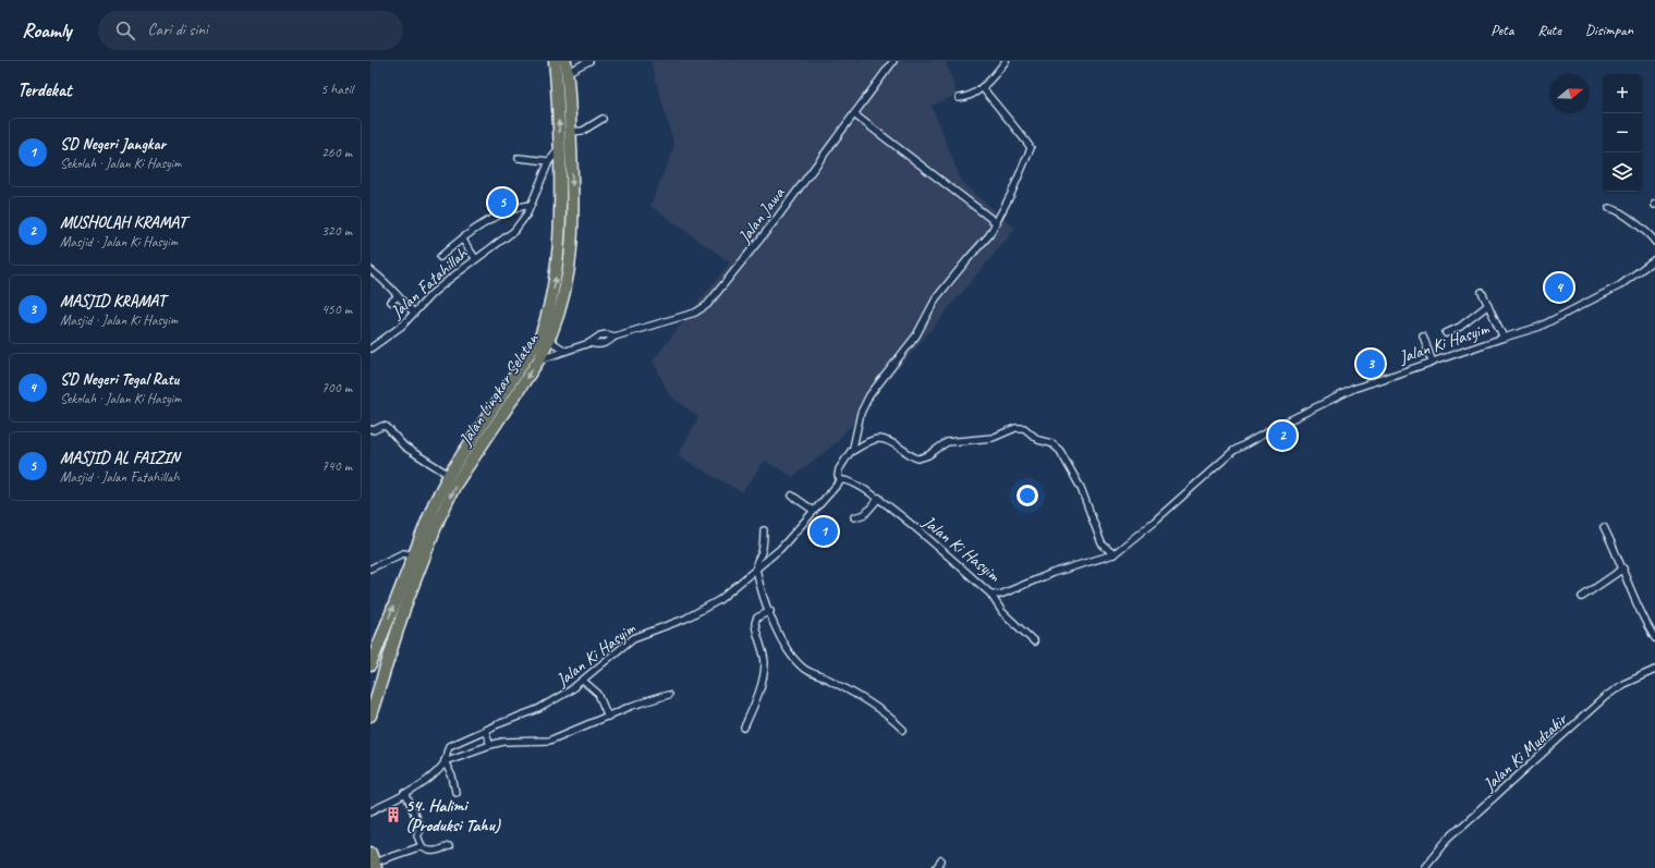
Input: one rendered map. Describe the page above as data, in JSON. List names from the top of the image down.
{
  "streets": {
    "highway": ["Jalan Lingkar Selatan"],
    "street": [
      "Jalan Jawa",
      "Jalan Fatahillah",
      "Jalan Ki Hasyim",
      "Jalan Ki Mudzakir"
    ]
  },
  "crossings": [
    ["Jalan Jawa", "Jalan Lingkar Selatan"],
    ["Jalan Fatahillah", "Jalan Lingkar Selatan"]
  ],
  "places": {
    "building": ["54. Halimi (Produksi Tahu)"]
  },
  "north": "right",
  "page": {
    "header": "Roamly",
    "search": "Cari di sini",
    "nav": ["Peta", "Rute", "Disimpan"],
    "heading": ["Terdekat", "5 hasil"],
    "map_buttons": ["+", "−"],
    "list": [
      {
        "mark": "1",
        "name": "SD Negeri Jangkar",
        "note": "Sekolah · Jalan Ki Hasyim",
        "value": "260 m"
      },
      {
        "mark": "2",
        "name": "MUSHOLAH KRAMAT",
        "note": "Masjid · Jalan Ki Hasyim",
        "value": "320 m"
      },
      {
        "mark": "3",
        "name": "MASJID KRAMAT",
        "note": "Masjid · Jalan Ki Hasyim",
        "value": "450 m"
      },
      {
        "mark": "4",
        "name": "SD Negeri Tegal Ratu",
        "note": "Sekolah · Jalan Ki Hasyim",
        "value": "700 m"
      },
      {
        "mark": "5",
        "name": "MASJID AL FAIZIN",
        "note": "Masjid · Jalan Fatahillah",
        "value": "740 m"
      }
    ],
    "pins": [
      "5",
      "4",
      "3",
      "2",
      "1"
    ]
  }
}
